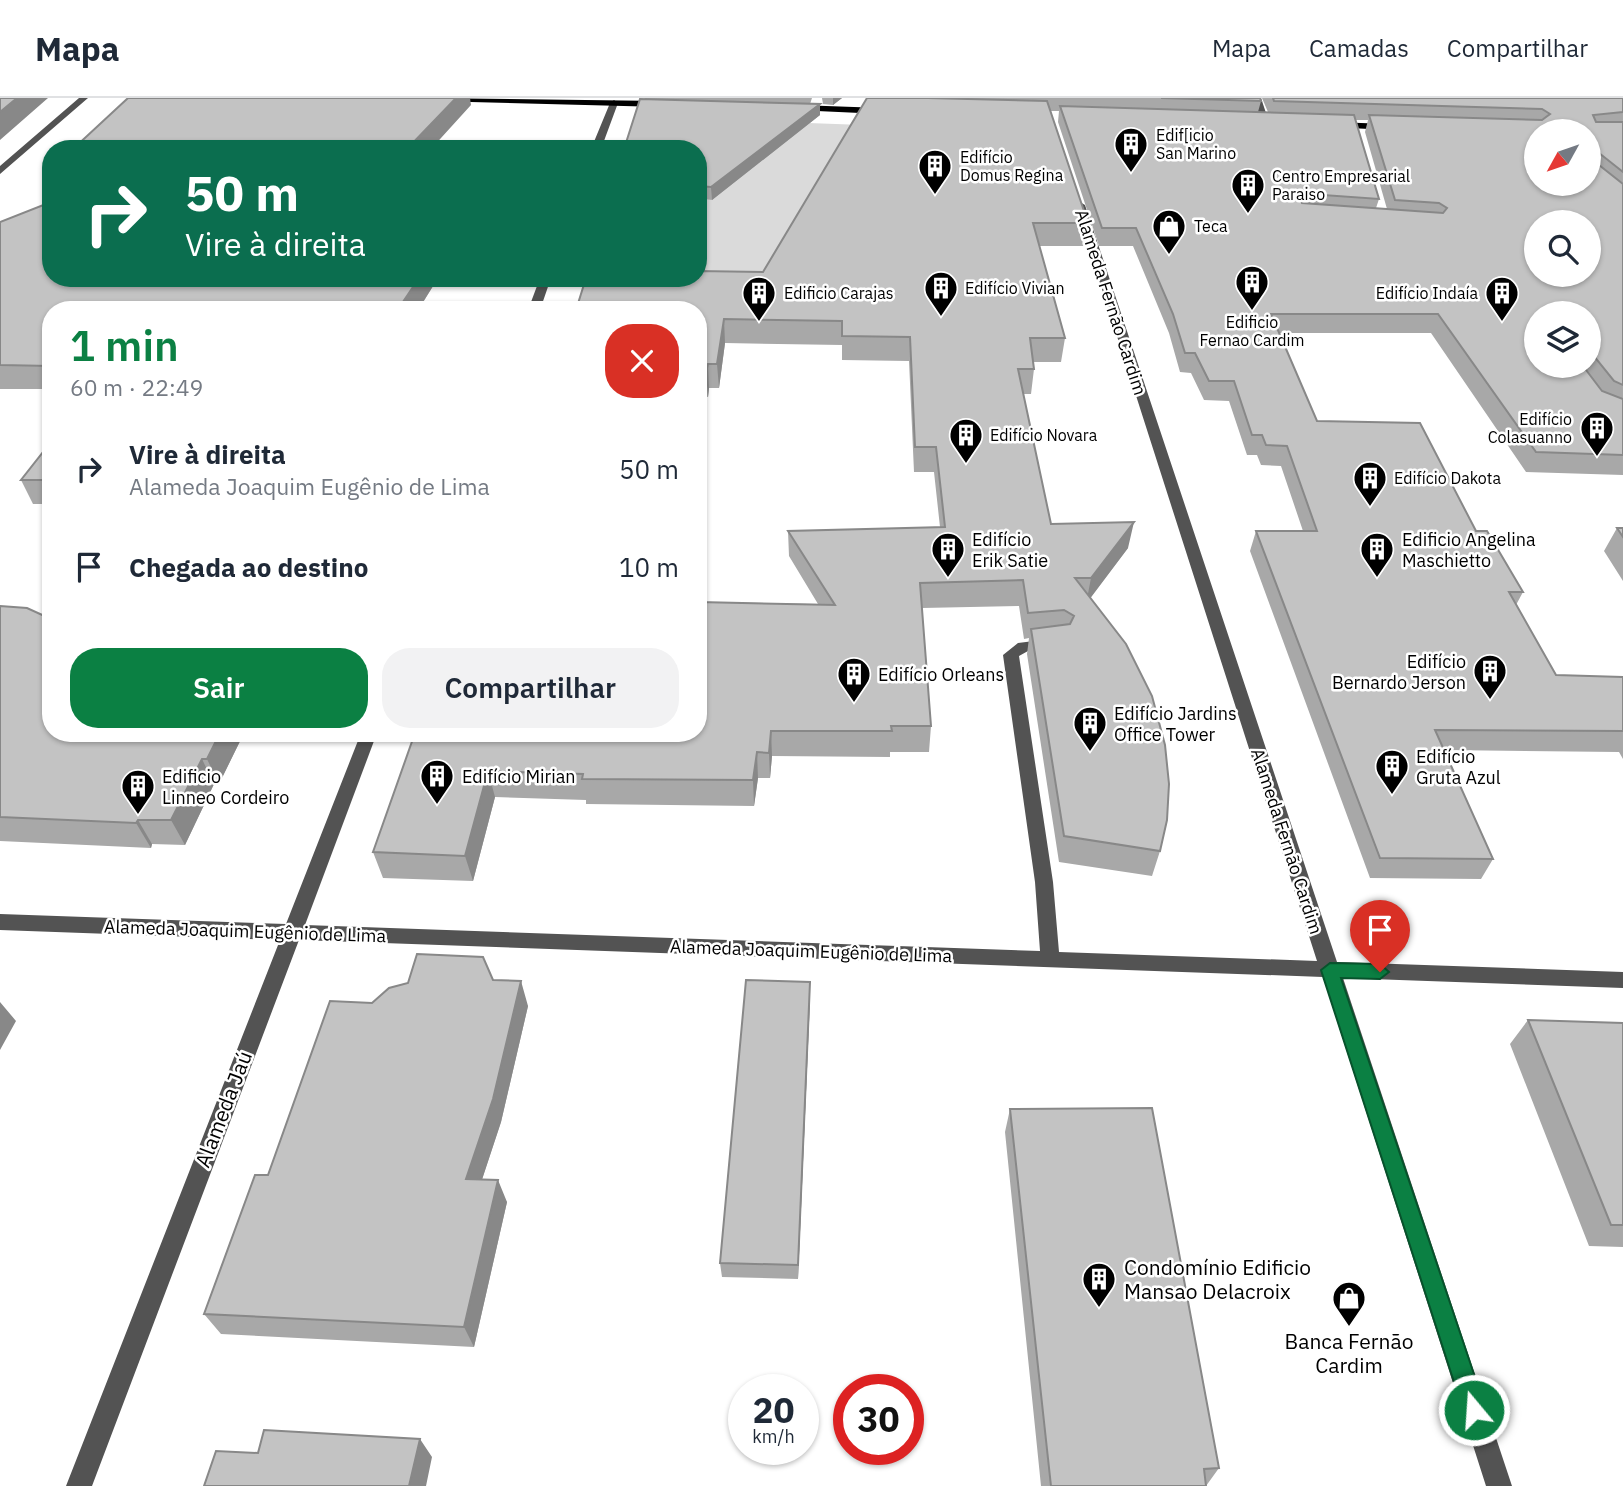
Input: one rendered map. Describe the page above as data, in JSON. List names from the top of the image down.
{
  "streets": {
    "street": ["Alameda Fernão Cardim", "Alameda Joaquim Eugênio de Lima", "Alameda Jaú"]
  },
  "crossings": [
    ["Alameda Fernão Cardim", "Alameda Joaquim Eugênio de Lima"],
    ["Alameda Joaquim Eugênio de Lima", "Alameda Jaú"]
  ],
  "places": {
    "building": [
      "Edif[icio San Marino",
      "Edifício Domus Regina",
      "Centro Empresarial Paraiso",
      "Edificio Fernao Cardim",
      "Edifício Vivian",
      "Edificio Carajas",
      "Edifício Indaía",
      "Edifício Colasuanno",
      "Edifício Novara",
      "Edifício Dakota",
      "Edifício Erik Satie",
      "Edificio Angelina Maschietto",
      "Edifício Bernardo Jerson",
      "Edifício Orleans",
      "Edifício Jardins Office Tower",
      "Edifício Gruta Azul",
      "Edifício Mirian",
      "Edificio Linneo Cordeiro",
      "Condomínio Edificio Mansao Delacroix"
    ],
    "shop": ["Teca", "Banca Fernão Cardim"]
  },
  "north": "bottom left",
  "page": {
    "header": "Mapa",
    "nav": ["Mapa", "Camadas", "Compartilhar"],
    "turn": ["50 m", "Vire à direita"],
    "heading": ["1 min", "60 m · 22:49"],
    "list": [
      {
        "name": "Vire à direita",
        "note": "Alameda Joaquim Eugênio de Lima",
        "value": "50 m"
      },
      {
        "name": "Chegada ao destino",
        "value": "10 m"
      }
    ],
    "buttons": ["Sair", "Compartilhar"],
    "speed": "20 km/h",
    "limit": "30"
  }
}
